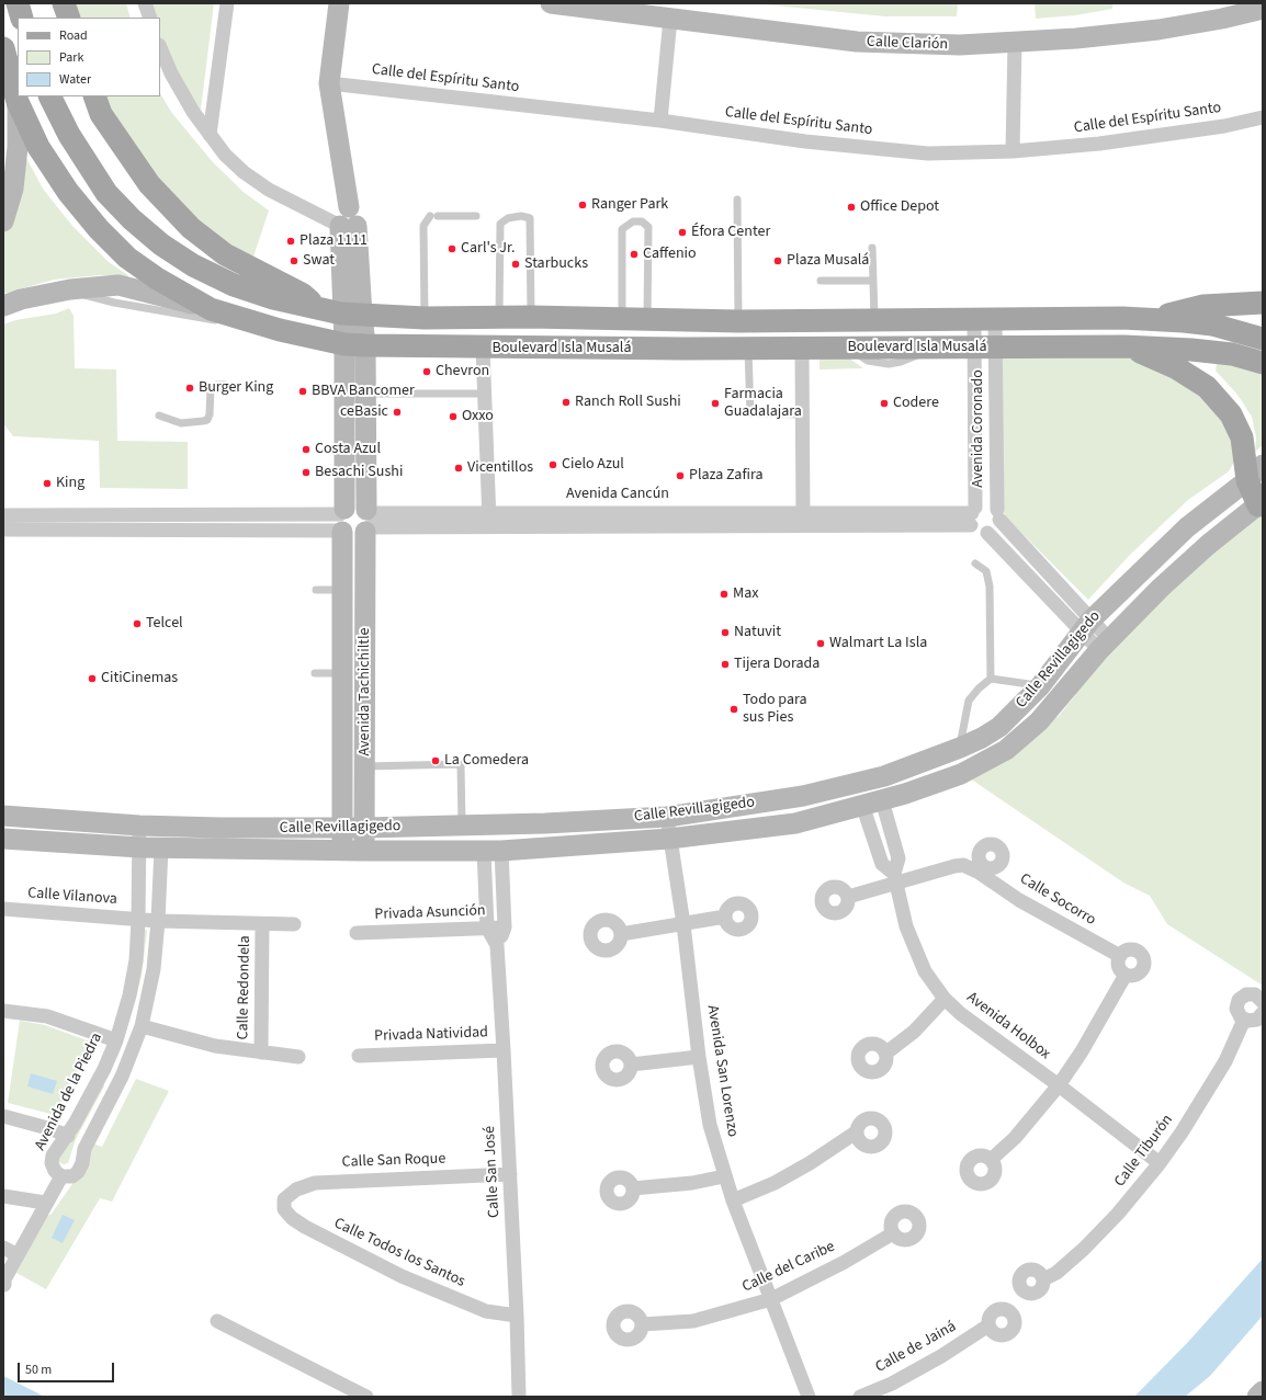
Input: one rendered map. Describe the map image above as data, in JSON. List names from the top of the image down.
{
  "streets": {
    "main road": ["Boulevard Isla Musalá"],
    "street": [
      "Calle Clarión",
      "Calle del Espíritu Santo",
      "Avenida Coronado",
      "Avenida Cancún",
      "Calle Revillagigedo",
      "Avenida Tachichiltle",
      "Calle Vilanova",
      "Calle Socorro",
      "Privada Asunción",
      "Calle Redondela",
      "Avenida Holbox",
      "Privada Natividad",
      "Avenida San Lorenzo",
      "Avenida de la Piedra",
      "Calle Tiburón",
      "Calle San Roque",
      "Calle San José",
      "Calle Todos los Santos",
      "Calle del Caribe",
      "Calle de Jainá"
    ]
  },
  "crossings": [
    ["Calle del Espíritu Santo", "Avenida Tachichiltle"],
    ["Boulevard Isla Musalá", "Avenida Coronado"],
    ["Boulevard Isla Musalá", "Avenida Tachichiltle"],
    ["Avenida Coronado", "Avenida Cancún"],
    ["Avenida Cancún", "Avenida Tachichiltle"],
    ["Calle Revillagigedo", "Avenida Tachichiltle"],
    ["Calle Revillagigedo", "Avenida Holbox"],
    ["Calle Revillagigedo", "Avenida San Lorenzo"],
    ["Calle Revillagigedo", "Avenida de la Piedra"],
    ["Calle Revillagigedo", "Calle San José"],
    ["Calle Vilanova", "Calle Redondela"],
    ["Calle Vilanova", "Avenida de la Piedra"],
    ["Calle Socorro", "Avenida Holbox"],
    ["Privada Asunción", "Calle San José"],
    ["Calle Redondela", "Avenida de la Piedra"],
    ["Avenida Holbox", "Calle Tiburón"],
    ["Privada Natividad", "Calle San José"],
    ["Avenida San Lorenzo", "Calle del Caribe"],
    ["Calle San Roque", "Calle San José"],
    ["Calle San Roque", "Calle Todos los Santos"],
    ["Calle San José", "Calle Todos los Santos"]
  ],
  "places": [
    "Ranger Park",
    "Office Depot",
    "Éfora Center",
    "Plaza 1111",
    "Carl's Jr.",
    "Caffenio",
    "Swat",
    "Plaza Musalá",
    "Starbucks",
    "Chevron",
    "Burger King",
    "BBVA Bancomer",
    "Ranch Roll Sushi",
    "Farmacia Guadalajara",
    "Codere",
    "ceBasic",
    "Oxxo",
    "Costa Azul",
    "Cielo Azul",
    "Vicentillos",
    "Besachi Sushi",
    "Plaza Zafira",
    "King",
    "Max",
    "Telcel",
    "Natuvit",
    "Walmart La Isla",
    "Tijera Dorada",
    "CitiCinemas",
    "Todo para sus Pies",
    "La Comedera"
  ],
  "legend": ["Road", "Park", "Water"],
  "scale_bar": "50 m"
}
